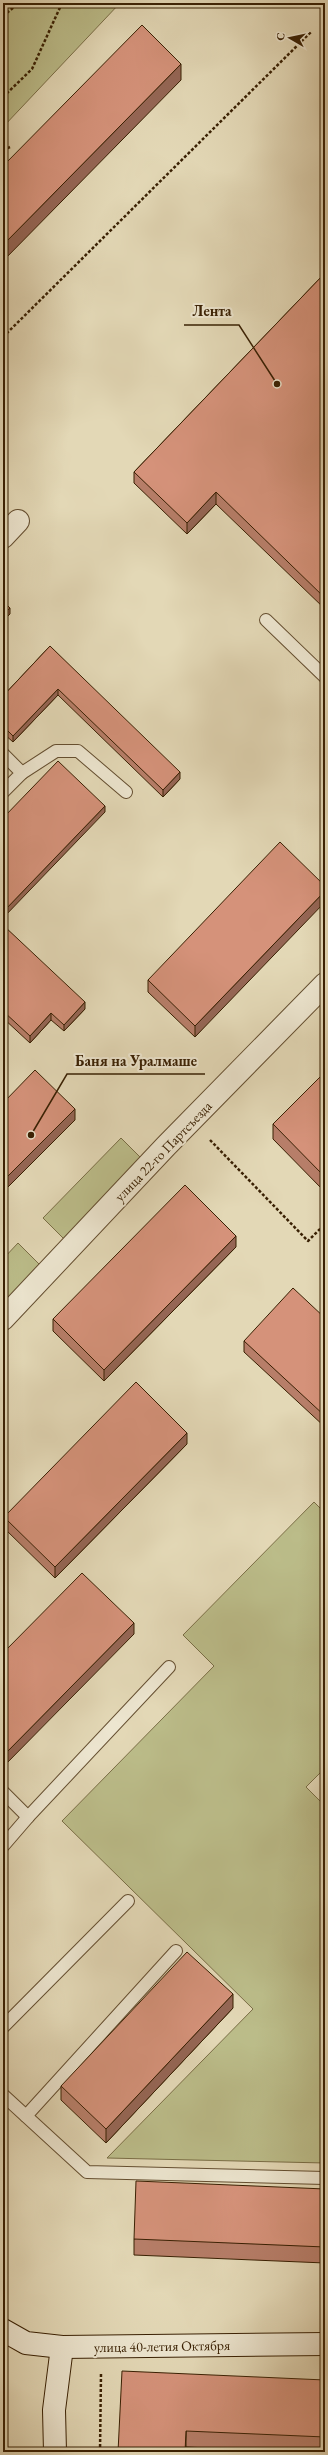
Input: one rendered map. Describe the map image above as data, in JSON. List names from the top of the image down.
{
  "streets": {
    "street": ["улица 22-го Партсъезда", "улица 40-летия Октября"]
  },
  "places": ["Лента", "Баня на Уралмаше"],
  "north": "left"
}
